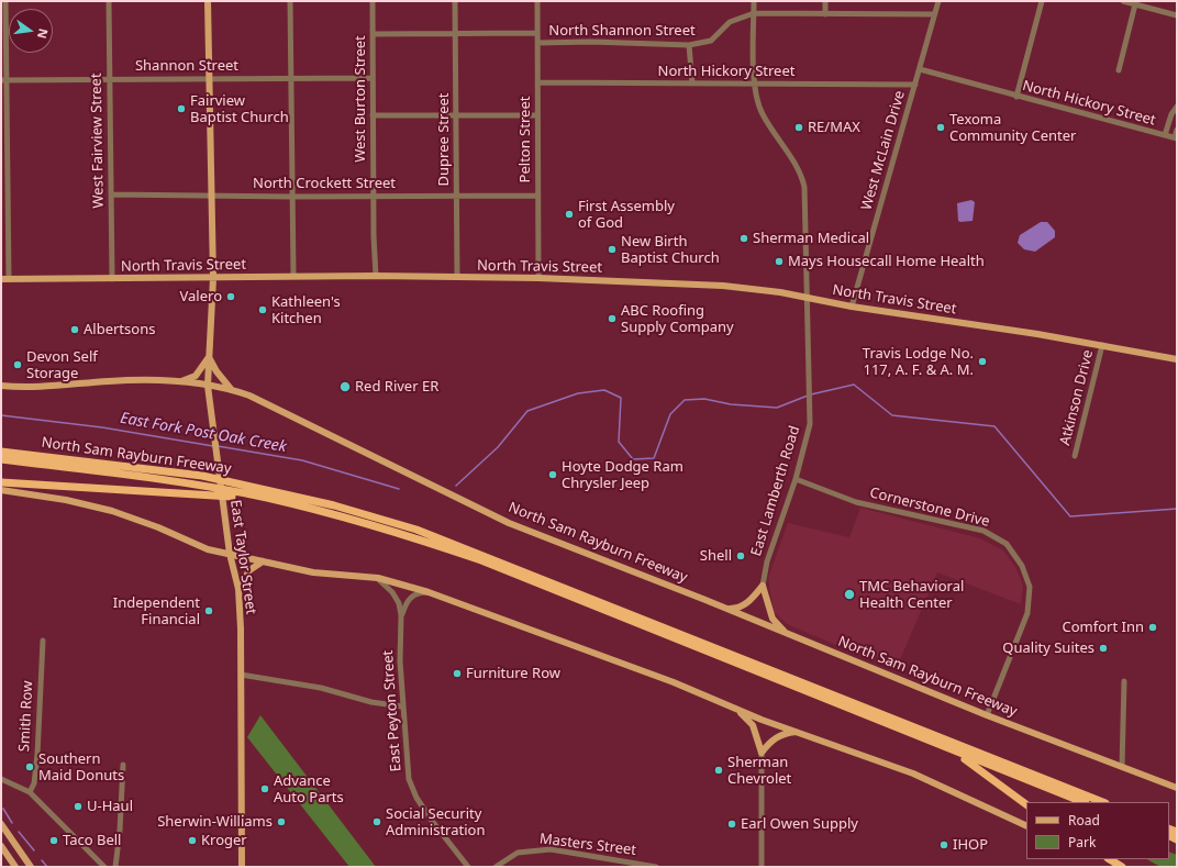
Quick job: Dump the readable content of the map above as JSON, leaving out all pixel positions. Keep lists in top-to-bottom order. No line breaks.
{"streets":{"highway":["North Sam Rayburn Freeway"],"main road":["North Travis Street","East Taylor Street"],"street":["North Shannon Street","Shannon Street","North Hickory Street","West Burton Street","Dupree Street","Pelton Street","West Fairview Street","West McLain Drive","North Crockett Street","Atkinson Drive","East Lamberth Road","Cornerstone Drive","East Peyton Street","Smith Row","Masters Street"]},"crossings":[["North Shannon Street","West Burton Street"],["North Shannon Street","Dupree Street"],["North Shannon Street","Pelton Street"],["North Shannon Street","West McLain Drive"],["North Shannon Street","East Lamberth Road"],["Shannon Street","West Burton Street"],["Shannon Street","West Fairview Street"],["Shannon Street","East Taylor Street"],["North Hickory Street","Pelton Street"],["North Hickory Street","West McLain Drive"],["North Hickory Street","East Lamberth Road"],["West Burton Street","North Crockett Street"],["West Burton Street","North Travis Street"],["Dupree Street","North Crockett Street"],["Dupree Street","North Travis Street"],["Pelton Street","North Crockett Street"],["Pelton Street","North Travis Street"],["West Fairview Street","North Crockett Street"],["West Fairview Street","North Travis Street"],["West McLain Drive","North Travis Street"],["North Crockett Street","East Taylor Street"],["North Travis Street","Atkinson Drive"],["North Travis Street","East Lamberth Road"],["North Travis Street","East Taylor Street"],["North Sam Rayburn Freeway","Cornerstone Drive"],["North Sam Rayburn Freeway","East Taylor Street"],["East Lamberth Road","Cornerstone Drive"]],"water":["East Fork Post Oak Creek"],"places":["Fairview Baptist Church","RE/MAX","Texoma Community Center","First Assembly of God","Sherman Medical","New Birth Baptist Church","Mays Housecall Home Health","Valero","Kathleen's Kitchen","ABC Roofing Supply Company","Albertsons","Travis Lodge No. 117, A. F. & A. M.","Devon Self Storage","Red River ER","Hoyte Dodge Ram Chrysler Jeep","Shell","TMC Behavioral Health Center","Independent Financial","Comfort Inn","Quality Suites","Furniture Row","Southern Maid Donuts","Sherman Chevrolet","Advance Auto Parts","U-Haul","Sherwin-Williams","Social Security Administration","Earl Owen Supply","Taco Bell","Kroger","IHOP"],"legend":["Road","Park"],"north":"right"}
